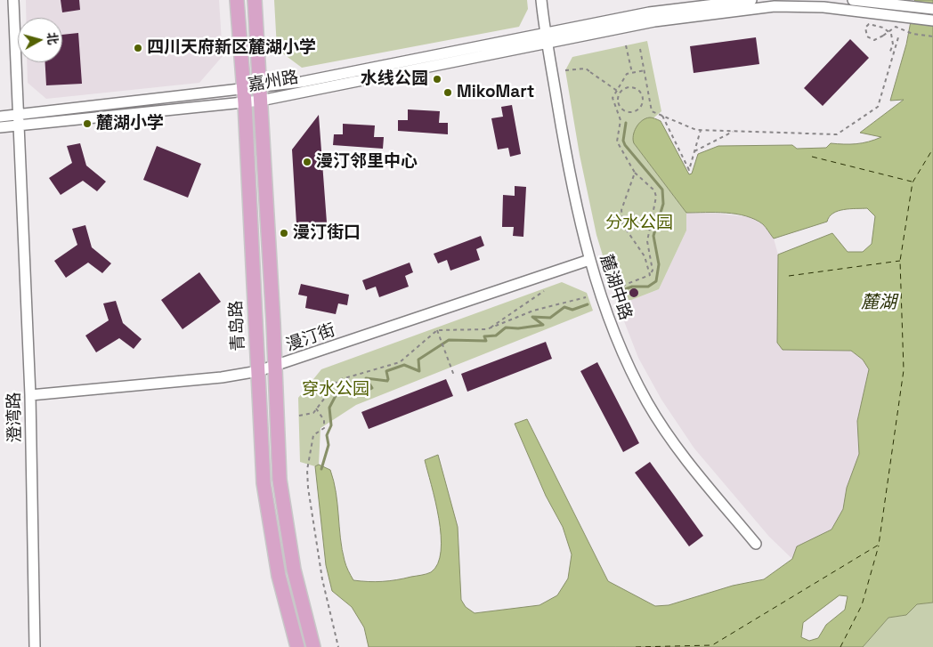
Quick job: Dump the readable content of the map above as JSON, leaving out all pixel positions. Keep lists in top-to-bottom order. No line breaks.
{"streets":{"main road":["青岛路"],"street":["嘉州路","麓湖中路","漫汀街","澄湾路"]},"crossings":[["嘉州路","麓湖中路"],["嘉州路","青岛路"],["嘉州路","澄湾路"],["麓湖中路","漫汀街"],["青岛路","漫汀街"],["漫汀街","澄湾路"]],"water":["麓湖"],"parks":["分水公园","穿水公园"],"places":["四川天府新区麓湖小学","水线公园","MikoMart","麓湖小学","漫汀邻里中心","漫汀街口"],"north":"right"}
